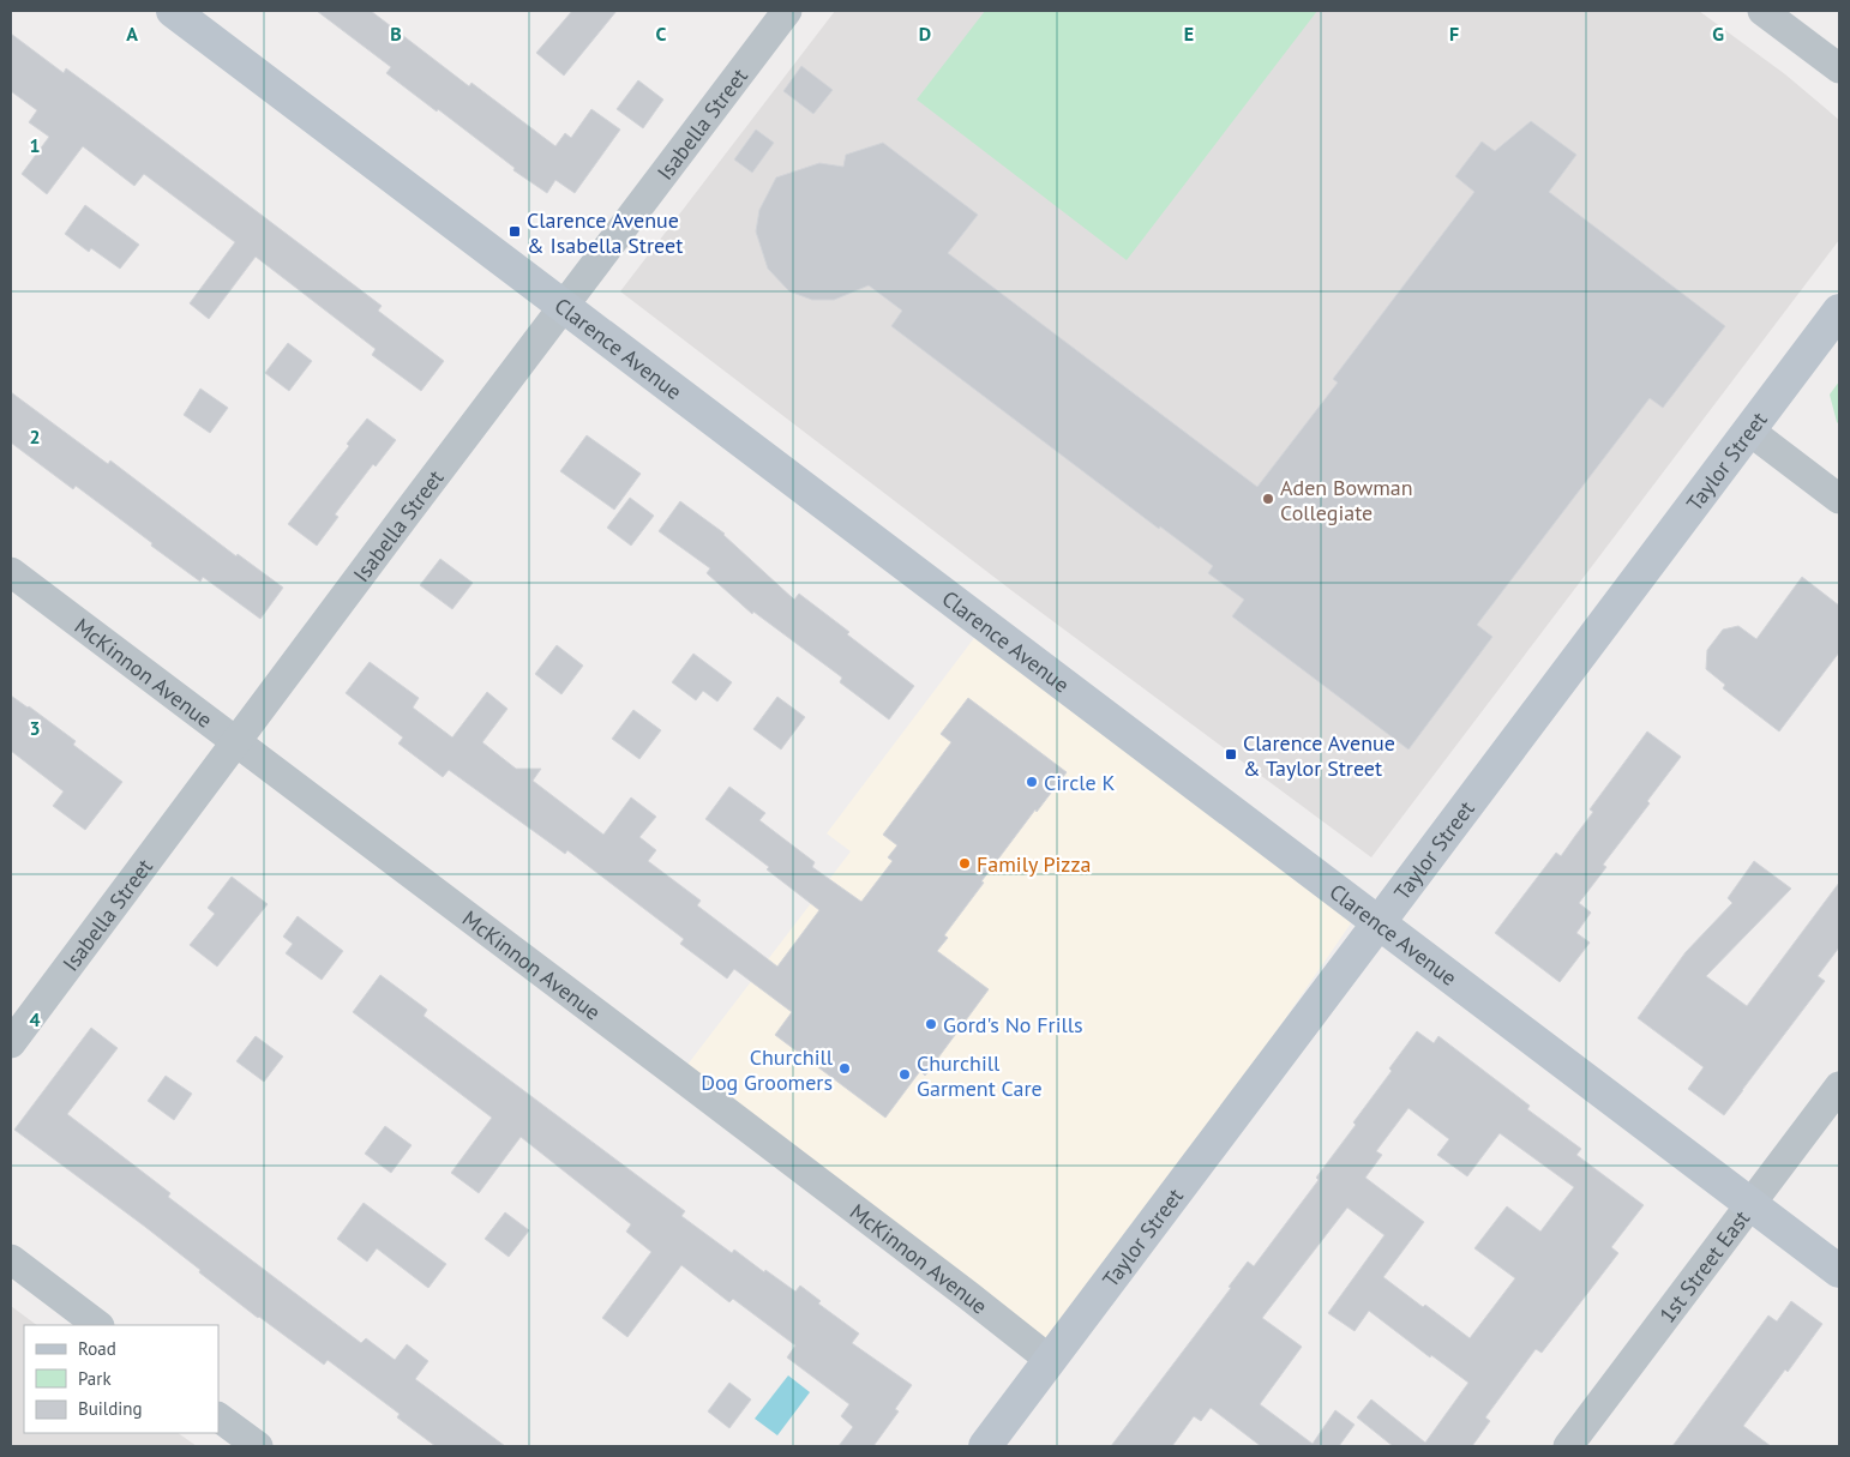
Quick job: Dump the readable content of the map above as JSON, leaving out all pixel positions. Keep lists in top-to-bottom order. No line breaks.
{"streets":{"main road":["Clarence Avenue","Taylor Street"],"street":["Isabella Street","McKinnon Avenue","1st Street East"]},"crossings":[["Isabella Street","Clarence Avenue"],["Isabella Street","McKinnon Avenue"],["Clarence Avenue","Taylor Street"],["Clarence Avenue","1st Street East"],["Taylor Street","McKinnon Avenue"]],"places":{"transit":["Clarence Avenue & Isabella Street","Clarence Avenue & Taylor Street"],"other":["Aden Bowman Collegiate","Circle K","Family Pizza","Gord's No Frills","Churchill Dog Groomers","Churchill Garment Care"]},"legend":["Road","Park","Building"],"grid":{"columns":["A","B","C","D","E","F","G"],"rows":["1","2","3","4"]}}
